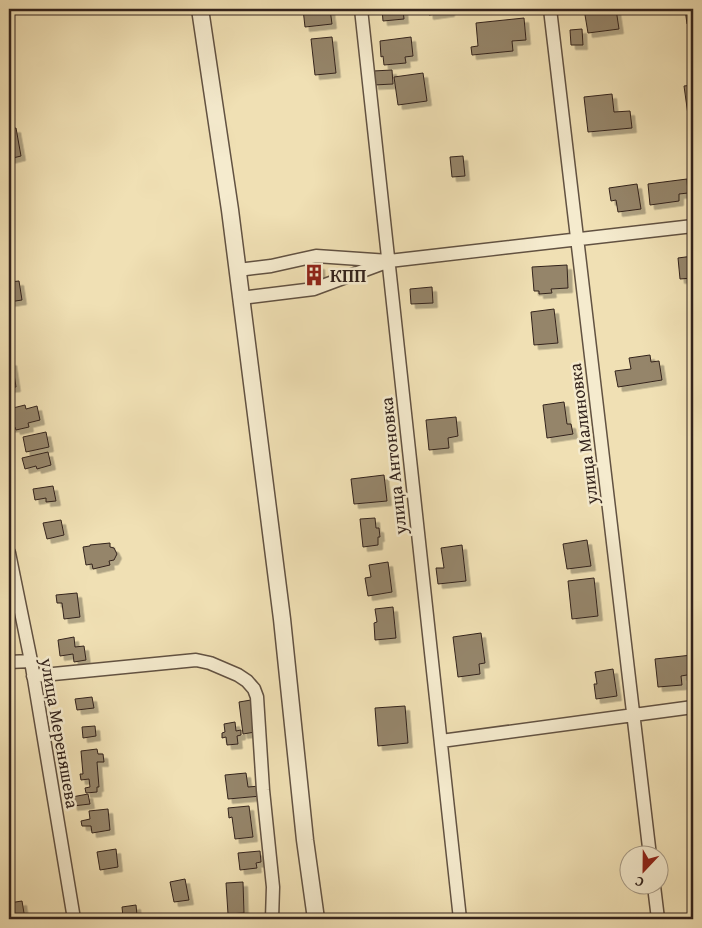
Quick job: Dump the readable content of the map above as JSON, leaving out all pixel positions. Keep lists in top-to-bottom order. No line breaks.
{"streets":{"street":["улица Малиновка","улица Антоновка","улица Мереняшева"]},"places":{"building":["КПП"]},"north":"bottom"}
